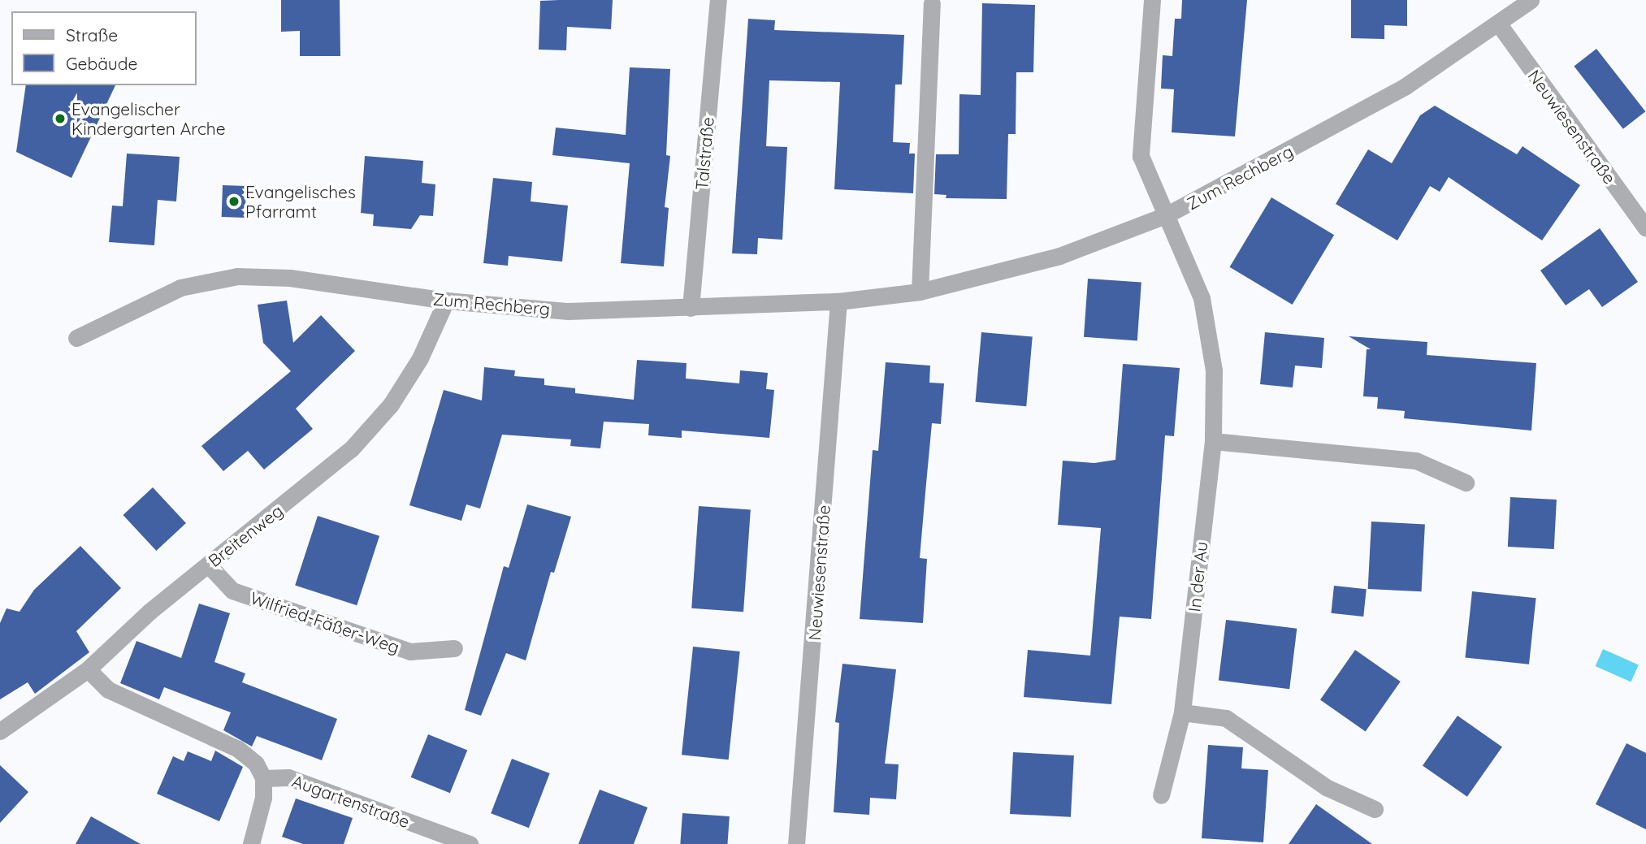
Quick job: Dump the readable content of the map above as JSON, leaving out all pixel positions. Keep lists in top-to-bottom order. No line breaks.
{"streets":{"street":["Neuwiesenstraße","Talstraße","Zum Rechberg","Breitenweg","In der Au","Wilfried-Fäßer-Weg","Augartenstraße"]},"crossings":[["Neuwiesenstraße","Zum Rechberg"],["Talstraße","Zum Rechberg"],["Zum Rechberg","Breitenweg"],["Zum Rechberg","In der Au"],["Breitenweg","Wilfried-Fäßer-Weg"]],"places":["Evangelischer Kindergarten Arche","Evangelisches Pfarramt"],"legend":["Straße","Gebäude"]}
